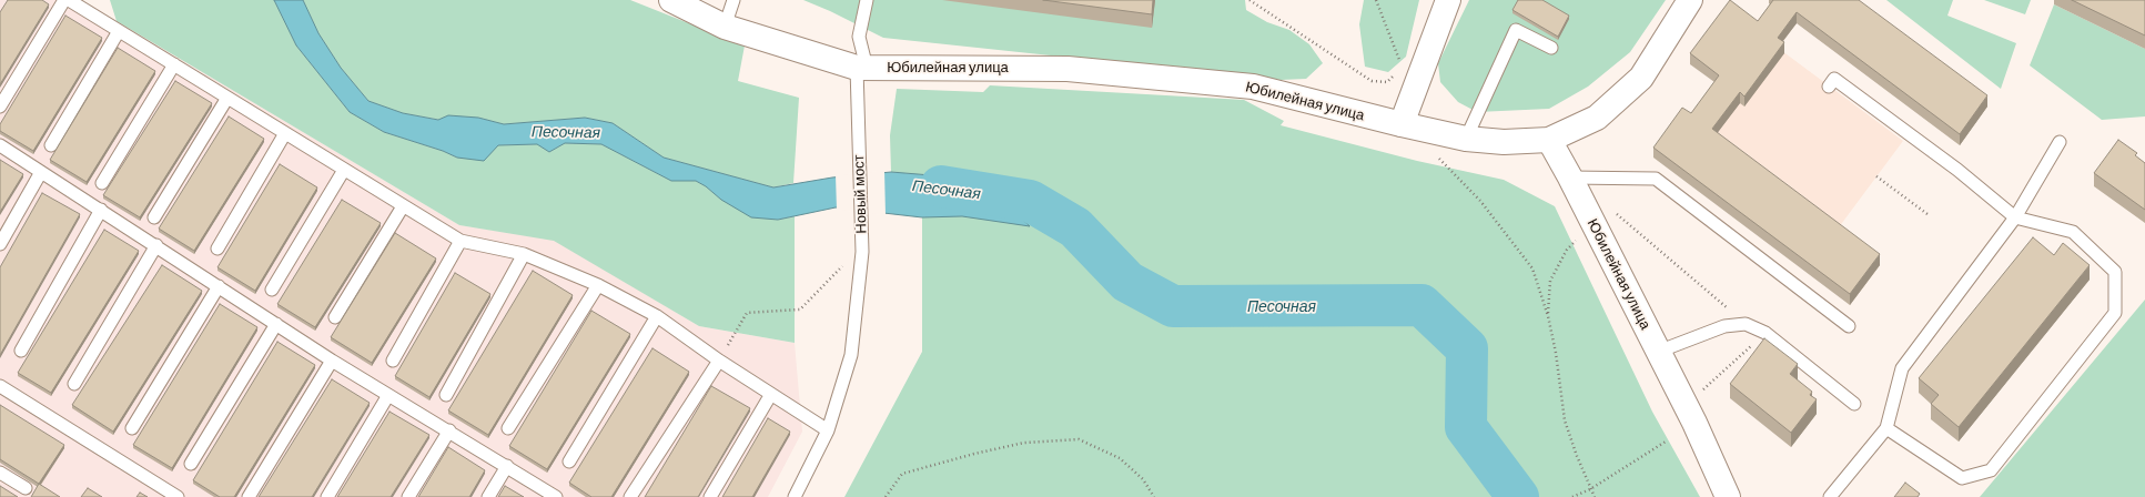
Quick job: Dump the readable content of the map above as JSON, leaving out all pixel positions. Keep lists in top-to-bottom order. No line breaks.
{"streets":{"street":["Юбилейная улица"],"lane":["Новый мост"]},"crossings":[["Юбилейная улица","Новый мост"]],"water":["Песочная"]}
